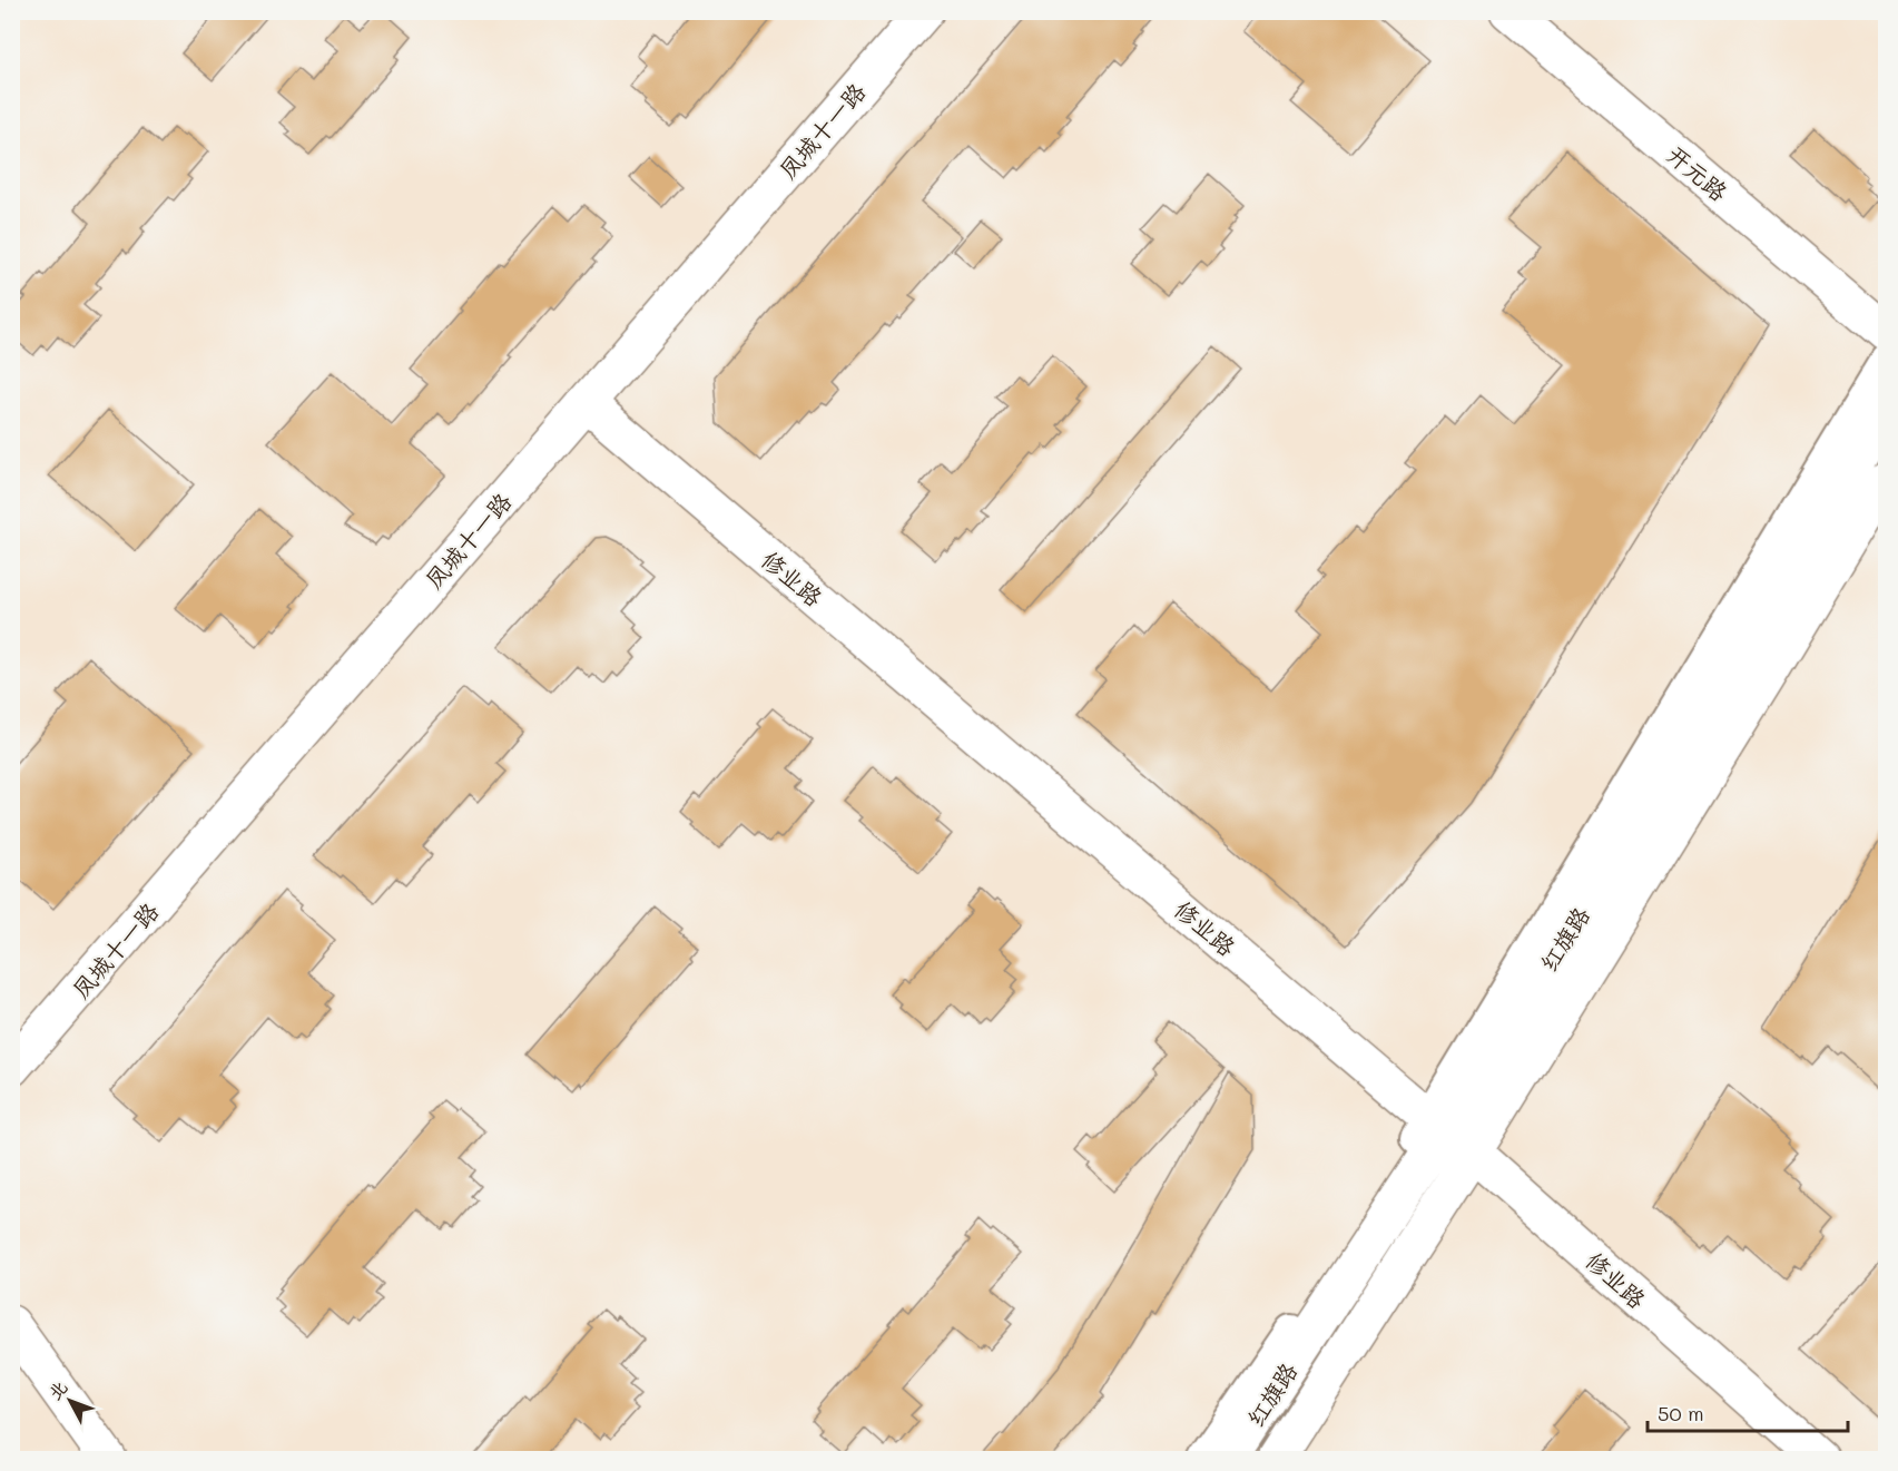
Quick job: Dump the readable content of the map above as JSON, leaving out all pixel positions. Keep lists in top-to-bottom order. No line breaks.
{"streets":{"street":["凤城十一路","开元路","修业路","红旗路"]},"crossings":[["凤城十一路","修业路"],["修业路","红旗路"]],"scale_bar":"50 m","north":"top left"}
